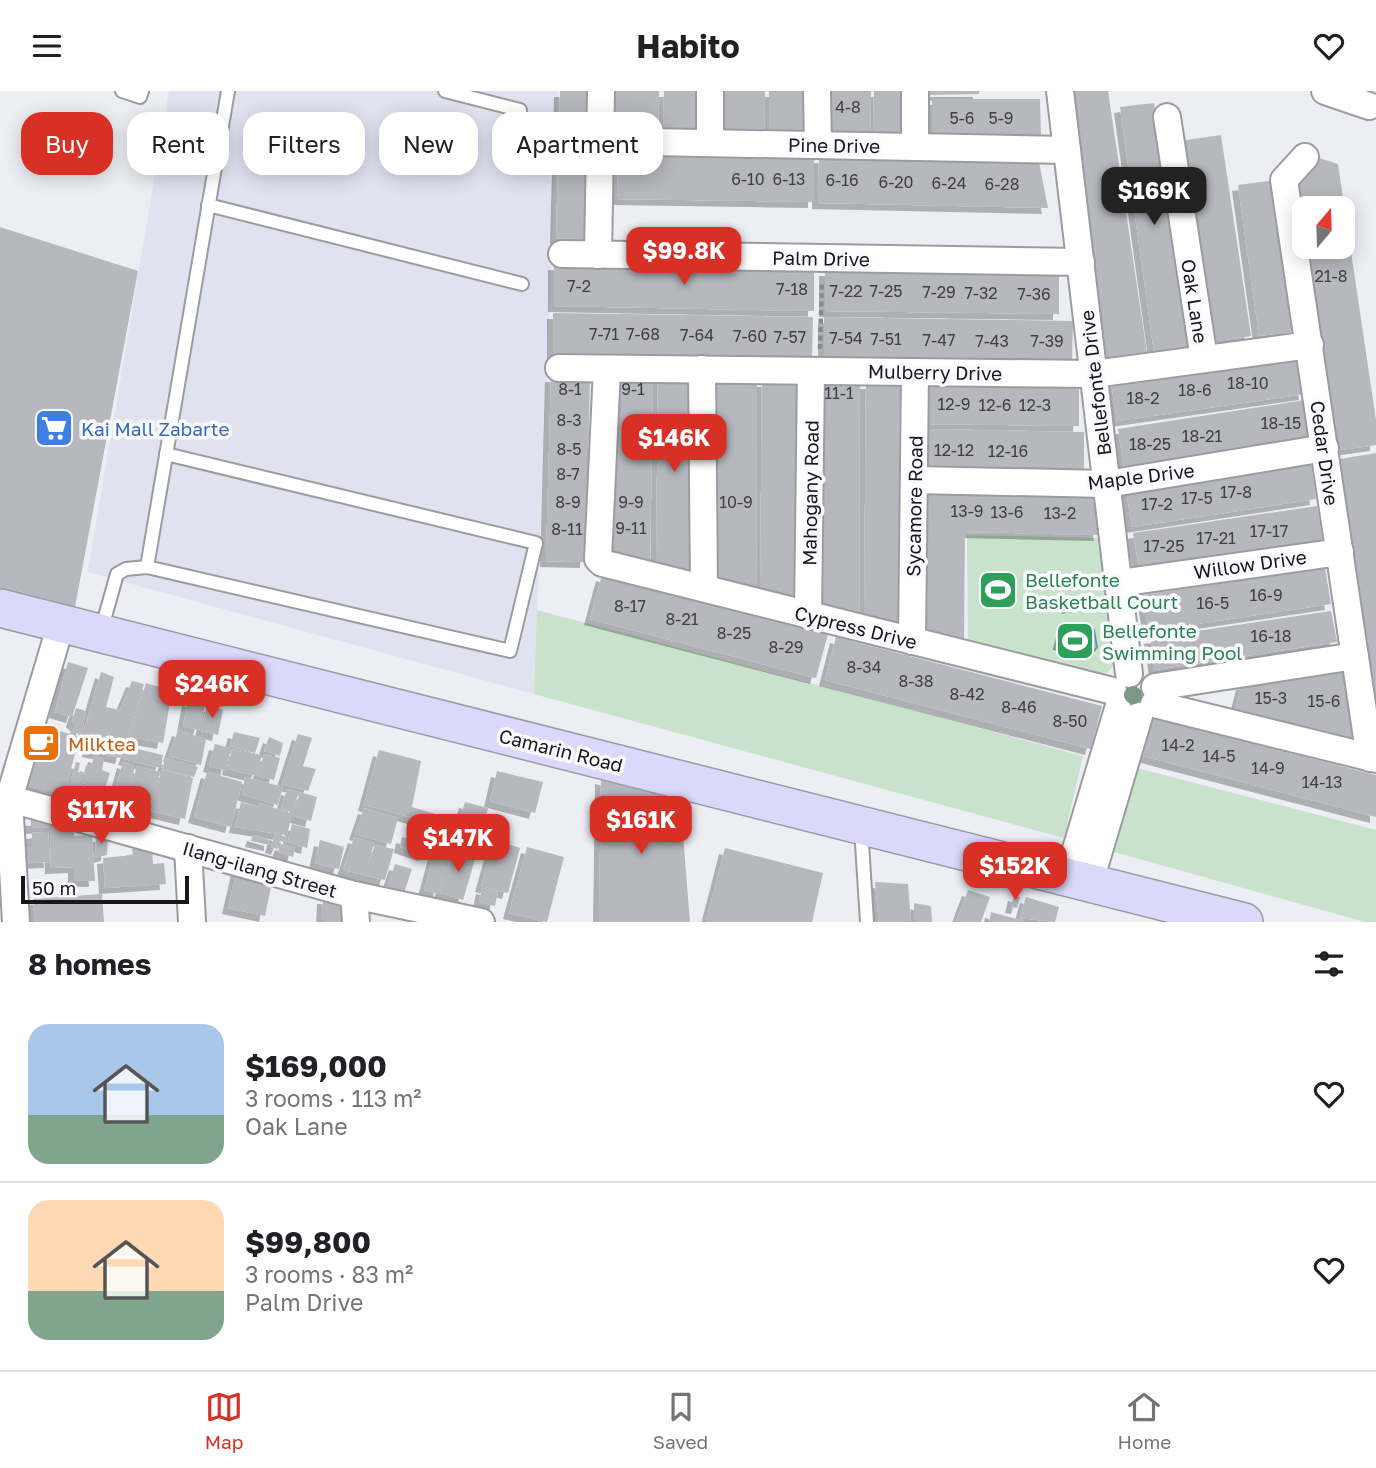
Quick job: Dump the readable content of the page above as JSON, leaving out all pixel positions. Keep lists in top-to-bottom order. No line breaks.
{"streets":{"main road":["Camarin Road"],"street":["Pine Drive","Palm Drive","Oak Lane","Mulberry Drive","Bellefonte Drive","Cedar Drive","Maple Drive","Mahogany Road","Sycamore Road","Willow Drive","Cypress Drive","Ilang-ilang Street"]},"crossings":[["Pine Drive","Bellefonte Drive"],["Palm Drive","Bellefonte Drive"],["Oak Lane","Mulberry Drive"],["Mulberry Drive","Bellefonte Drive"],["Mulberry Drive","Cedar Drive"],["Mulberry Drive","Mahogany Road"],["Mulberry Drive","Sycamore Road"],["Mulberry Drive","Cypress Drive"],["Bellefonte Drive","Maple Drive"],["Bellefonte Drive","Willow Drive"],["Bellefonte Drive","Cypress Drive"],["Bellefonte Drive","Camarin Road"],["Cedar Drive","Maple Drive"],["Cedar Drive","Willow Drive"],["Cedar Drive","Cypress Drive"],["Maple Drive","Sycamore Road"],["Mahogany Road","Cypress Drive"],["Sycamore Road","Cypress Drive"]],"places":{"supermarket":["Kai Mall Zabarte"],"sports":["Bellefonte Basketball Court","Bellefonte Swimming Pool"],"cafe":["Milktea"]},"house_numbers":["4-8","5-6","5-9","6-10","6-13","6-16","6-20","6-24","6-28","21-8","7-2","7-18","7-22","7-25","7-29","7-32","7-36","7-71","7-68","7-64","7-60","7-57","7-54","7-51","7-47","7-43","7-39","18-10","8-1","9-1","18-6","11-1","18-2","12-9","12-6","12-3","8-3","18-15","18-21","18-25","8-5","12-12","12-16","8-7","17-8","17-5","8-9","9-9","10-9","17-2","13-9","13-6","13-2","9-11","8-11","17-17","17-21","17-25","16-9","16-5","8-17","8-21","8-25","16-18","8-29","8-34","8-38","8-42","15-3","15-6","8-46","8-50","14-2","14-5","14-9","14-13"],"scale_bar":"50 m","north":"top","page":{"header":"Habito","chip":["Buy","Rent","Filters","New","Apartment"],"price":["$169K","$99.8K","$146K","$246K","$117K","$161K","$147K","$152K"],"scale":"50 m","heading":"8 homes","list":[{"name":"$169,000","note":"3 rooms · 113 m² · Oak Lane"},{"name":"$99,800","note":"3 rooms · 83 m² · Palm Drive"}],"tabs":["Map","Saved","Home"]}}
